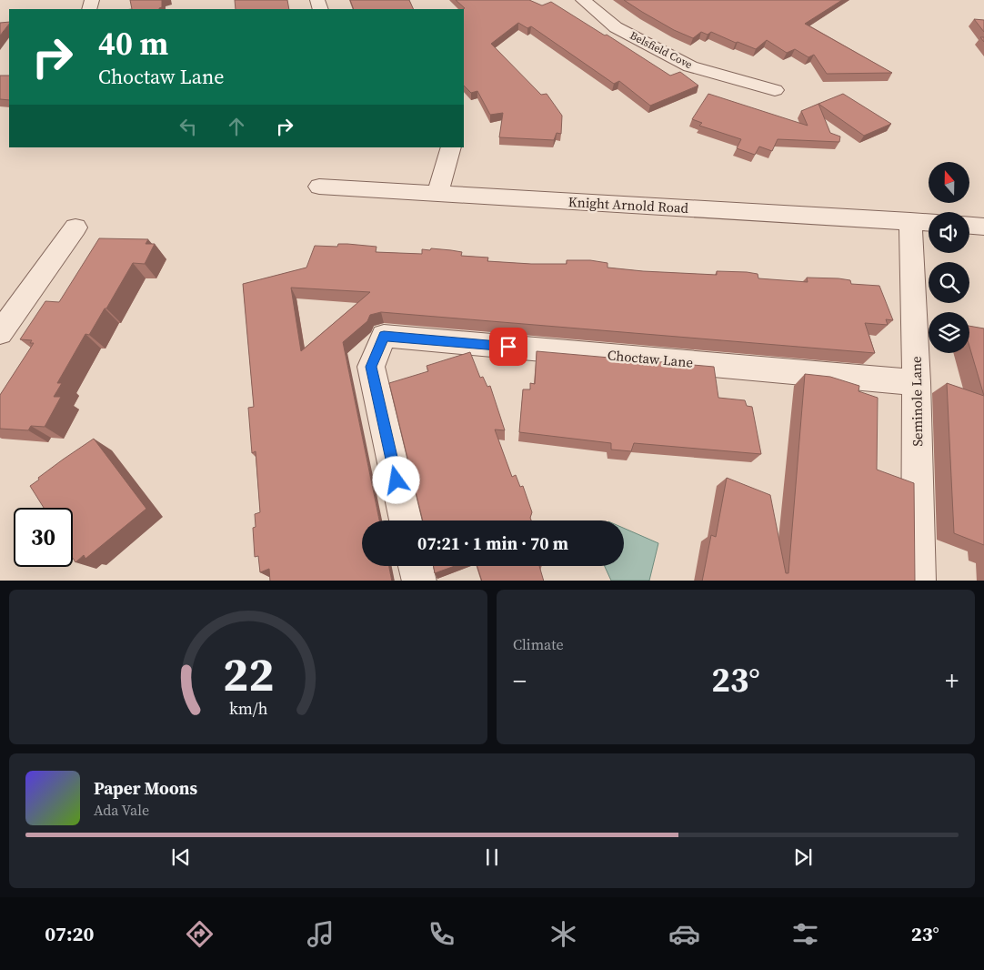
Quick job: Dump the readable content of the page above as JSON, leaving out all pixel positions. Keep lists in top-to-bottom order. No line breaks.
{"streets":{"street":["Belsfield Cove","Knight Arnold Road","Choctaw Lane","Seminole Lane"]},"crossings":[["Knight Arnold Road","Seminole Lane"],["Choctaw Lane","Seminole Lane"]],"north":"top","page":{"turn":["40 m","Choctaw Lane"],"limit":"30","trip":"07:21 · 1 min · 70 m","tile":"Climate","heat":["−","23°","+"],"song":["Paper Moons","Ada Vale"],"tabs":["07:20","23°"],"gauge":["22","km/h"]}}
